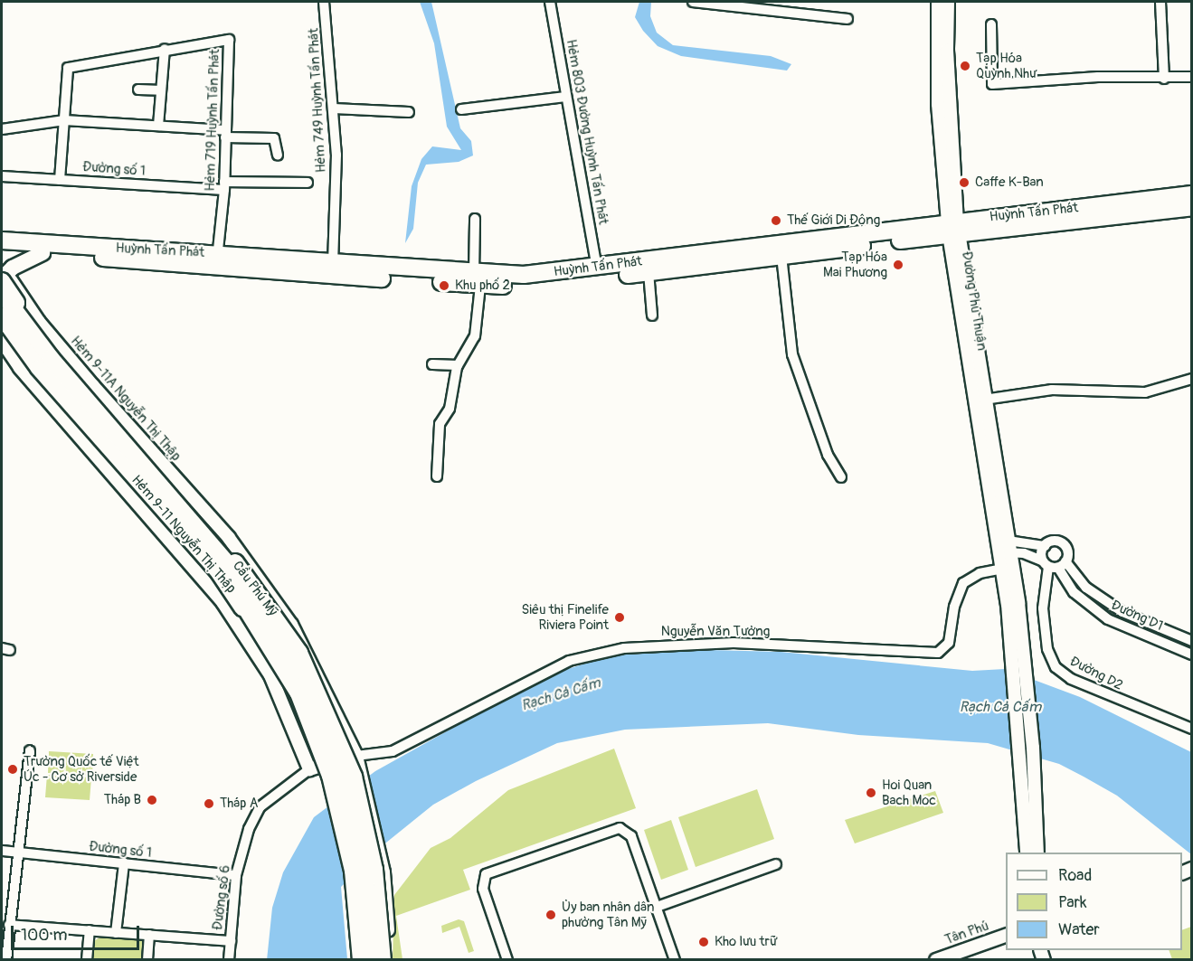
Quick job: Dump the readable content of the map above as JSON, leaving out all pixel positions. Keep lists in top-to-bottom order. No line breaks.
{"streets":{"main road":["Huỳnh Tấn Phát","Cầu Phú Mỹ"],"street":["Hẻm 749 Huỳnh Tấn Phát","Hẻm 719 Huỳnh Tấn Phát","Hẻm 803 Đường Huỳnh Tấn Phát","Đường số 1","Đường Phú Thuận","Hẻm 9-11A Nguyễn Thị Thập","Hẻm 9-11 Nguyễn Thị Thập","Đường D1","Nguyễn Văn Tưởng","Đường D2","Đường số 6","Tân Phú"]},"crossings":[["Hẻm 749 Huỳnh Tấn Phát","Huỳnh Tấn Phát"],["Hẻm 719 Huỳnh Tấn Phát","Đường số 1"],["Hẻm 719 Huỳnh Tấn Phát","Huỳnh Tấn Phát"],["Hẻm 803 Đường Huỳnh Tấn Phát","Huỳnh Tấn Phát"],["Đường số 1","Đường số 6"],["Huỳnh Tấn Phát","Đường Phú Thuận"],["Đường Phú Thuận","Nguyễn Văn Tưởng"],["Hẻm 9-11A Nguyễn Thị Thập","Cầu Phú Mỹ"],["Hẻm 9-11A Nguyễn Thị Thập","Nguyễn Văn Tưởng"],["Hẻm 9-11 Nguyễn Thị Thập","Đường số 6"],["Đường D1","Đường D2"]],"water":["Rạch Cả Cấm"],"places":["Tạp Hóa Quỳnh Như","Caffe K-Ban","Thế Giới Di Động","Tạp Hóa Mai Phương","Khu phố 2","Siêu thị Finelife Riviera Point","Trường Quốc tế Việt Úc - Cơ sở Riverside","Hoi Quan Bach Moc","Tháp B","Tháp A","Ủy ban nhân dân phường Tân Mỹ","Kho lưu trữ"],"legend":["Road","Park","Water"],"scale_bar":"100 m"}
